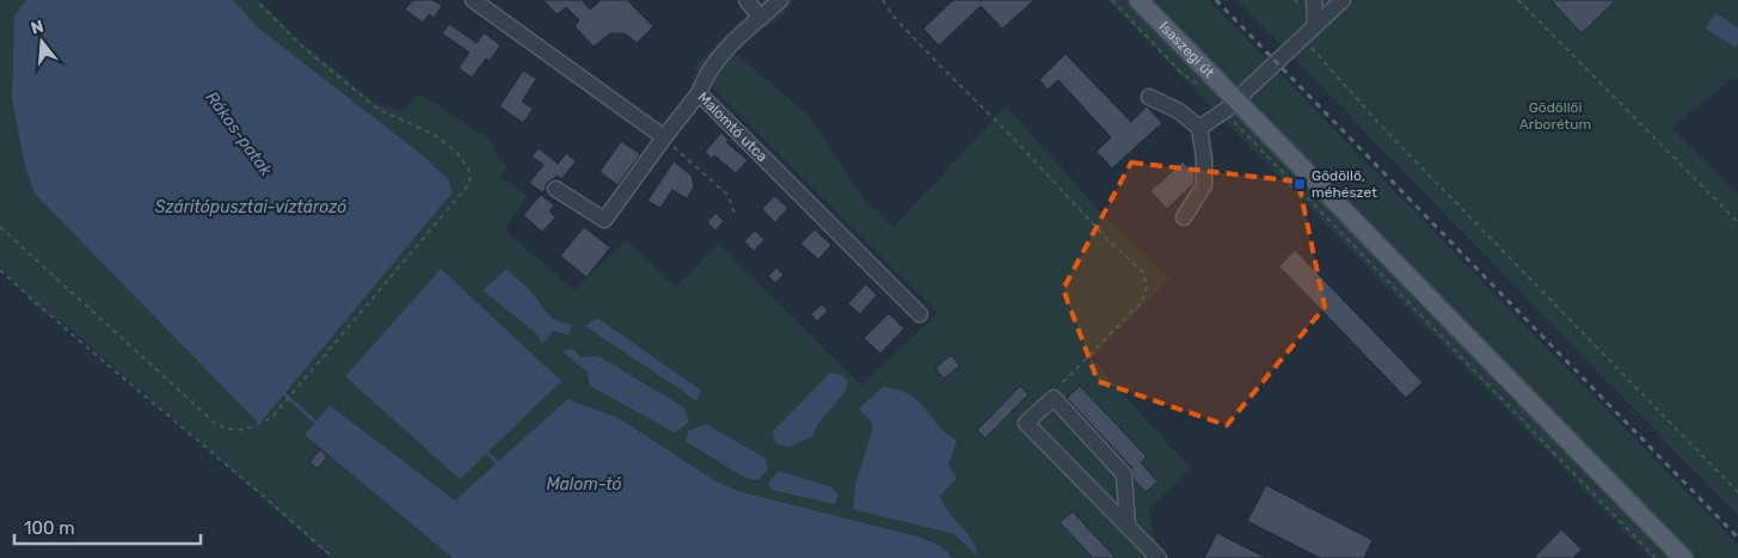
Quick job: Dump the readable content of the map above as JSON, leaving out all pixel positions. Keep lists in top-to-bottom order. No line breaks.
{"streets":{"main road":["Isaszegi út"],"street":["Malomtó utca"]},"water":["Rákos-patak","Száritópusztai-víztározó","Malom-tó"],"parks":["Gödöllői Arborétum"],"places":{"transit":["Gödöllő, méhészet"]},"scale_bar":"100 m","north":"top"}
